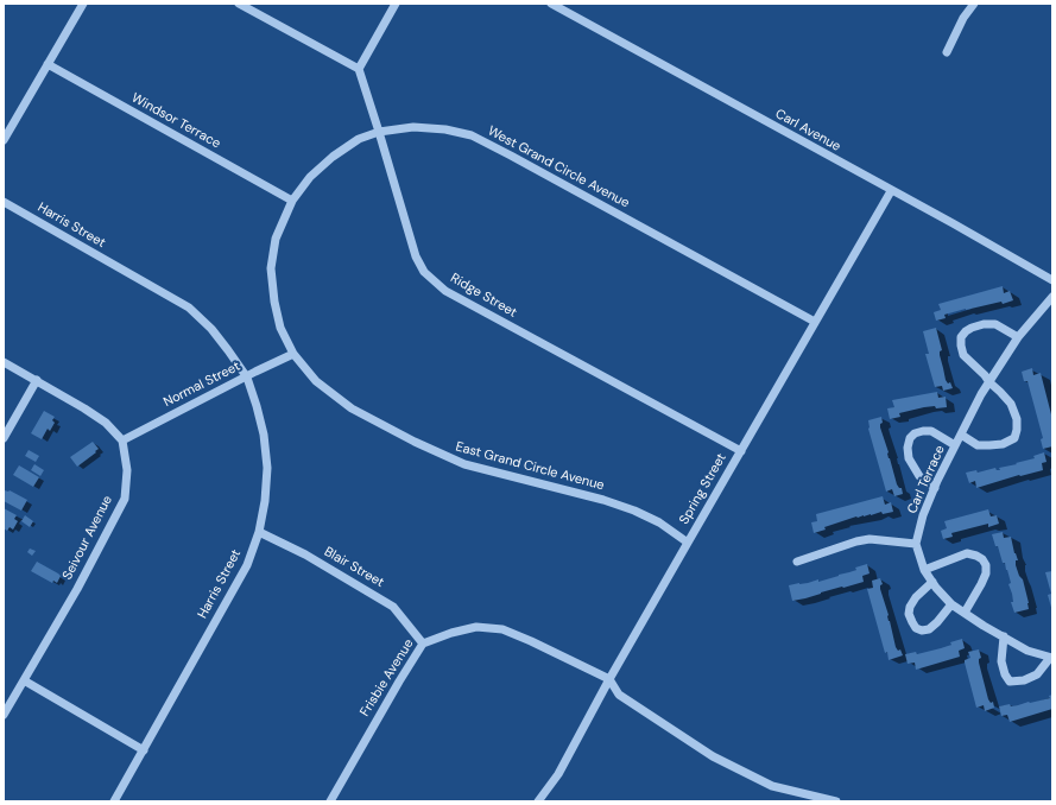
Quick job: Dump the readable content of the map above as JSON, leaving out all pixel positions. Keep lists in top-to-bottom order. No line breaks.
{"streets":{"street":["Windsor Terrace","Carl Avenue","West Grand Circle Avenue","Harris Street","Ridge Street","Normal Street","East Grand Circle Avenue","Carl Terrace","Spring Street","Seivour Avenue","Blair Street","Frisbie Avenue"]},"crossings":[["Windsor Terrace","West Grand Circle Avenue"],["Windsor Terrace","East Grand Circle Avenue"],["Carl Avenue","Spring Street"],["West Grand Circle Avenue","Ridge Street"],["West Grand Circle Avenue","East Grand Circle Avenue"],["West Grand Circle Avenue","Spring Street"],["Harris Street","Normal Street"],["Harris Street","Blair Street"],["Ridge Street","Spring Street"],["Normal Street","East Grand Circle Avenue"],["Normal Street","Seivour Avenue"],["East Grand Circle Avenue","Spring Street"],["Spring Street","Frisbie Avenue"],["Blair Street","Frisbie Avenue"]]}
